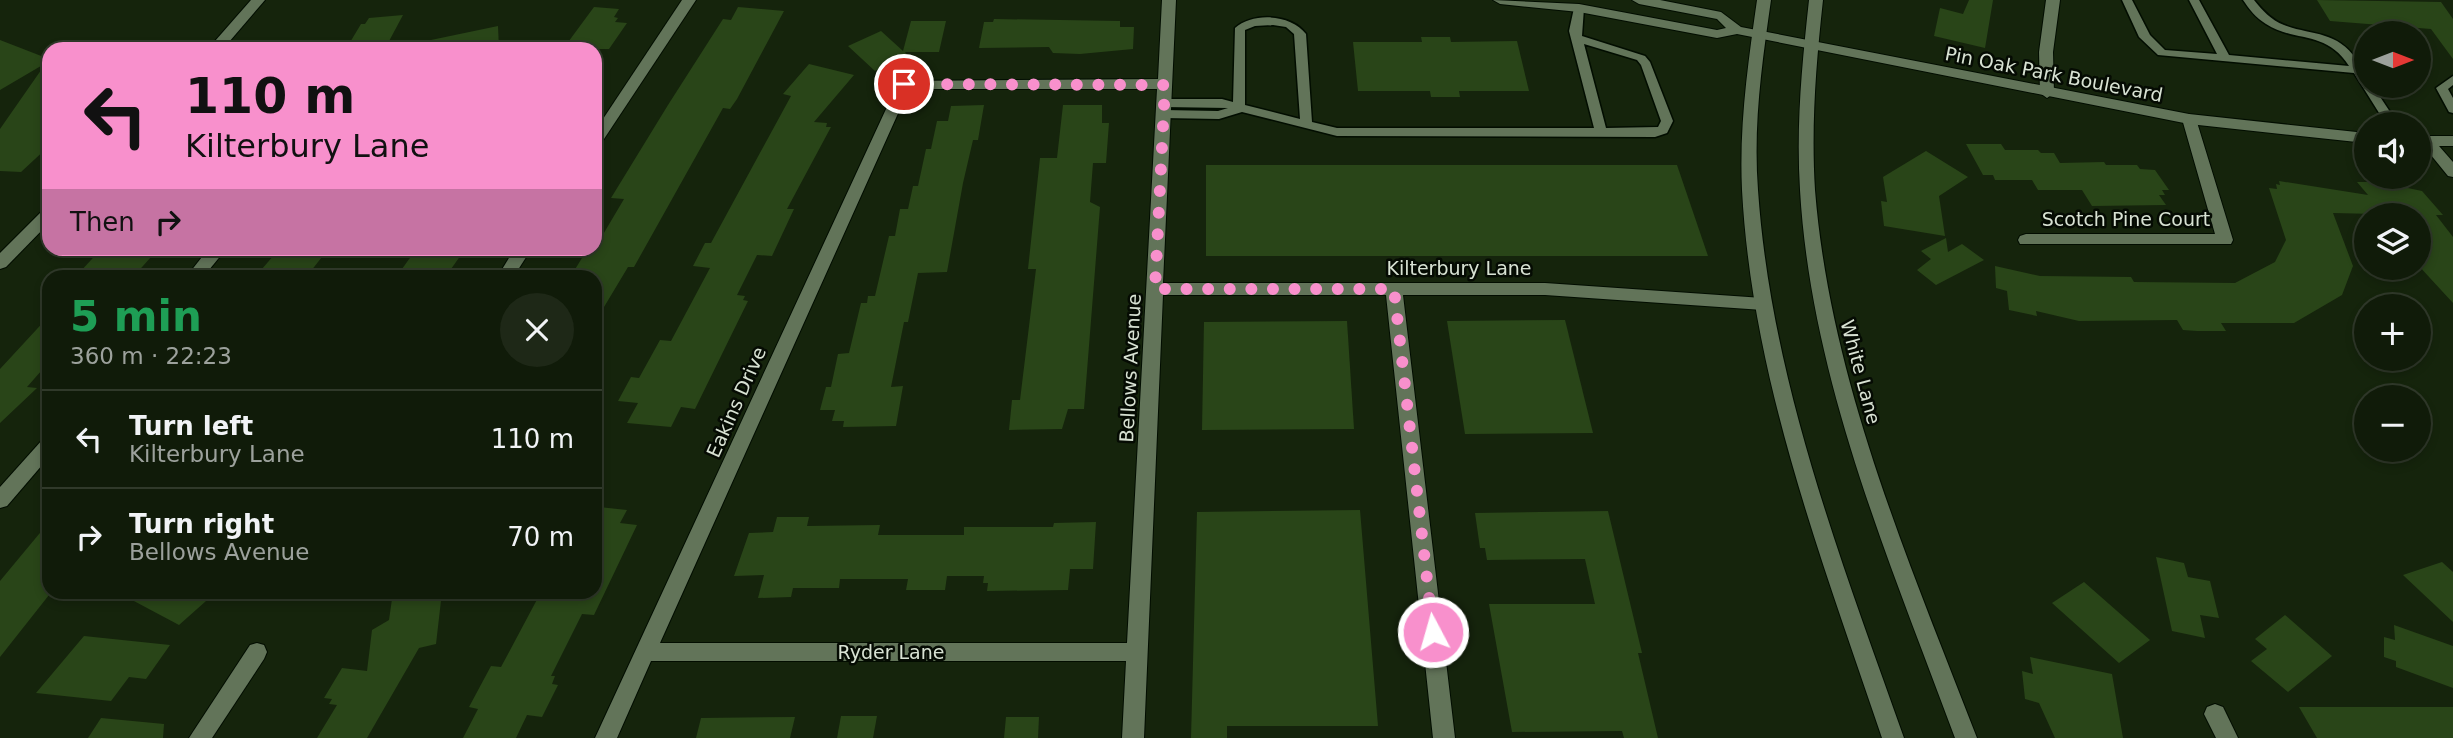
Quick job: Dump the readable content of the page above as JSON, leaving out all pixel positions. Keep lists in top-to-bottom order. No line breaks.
{"streets":{"street":["Pin Oak Park Boulevard","Scotch Pine Court","Kilterbury Lane","Bellows Avenue","White Lane","Eakins Drive","Ryder Lane"]},"crossings":[["Pin Oak Park Boulevard","Scotch Pine Court"],["Pin Oak Park Boulevard","White Lane"],["Kilterbury Lane","Bellows Avenue"],["Bellows Avenue","Eakins Drive"],["Bellows Avenue","Ryder Lane"],["Eakins Drive","Ryder Lane"]],"north":"right","page":{"map_buttons":["+","−"],"turn":["110 m","Kilterbury Lane"],"then":"Then","heading":["5 min","360 m · 22:23"],"list":[{"name":"Turn left","note":"Kilterbury Lane","value":"110 m"},{"name":"Turn right","note":"Bellows Avenue","value":"70 m"}]}}
